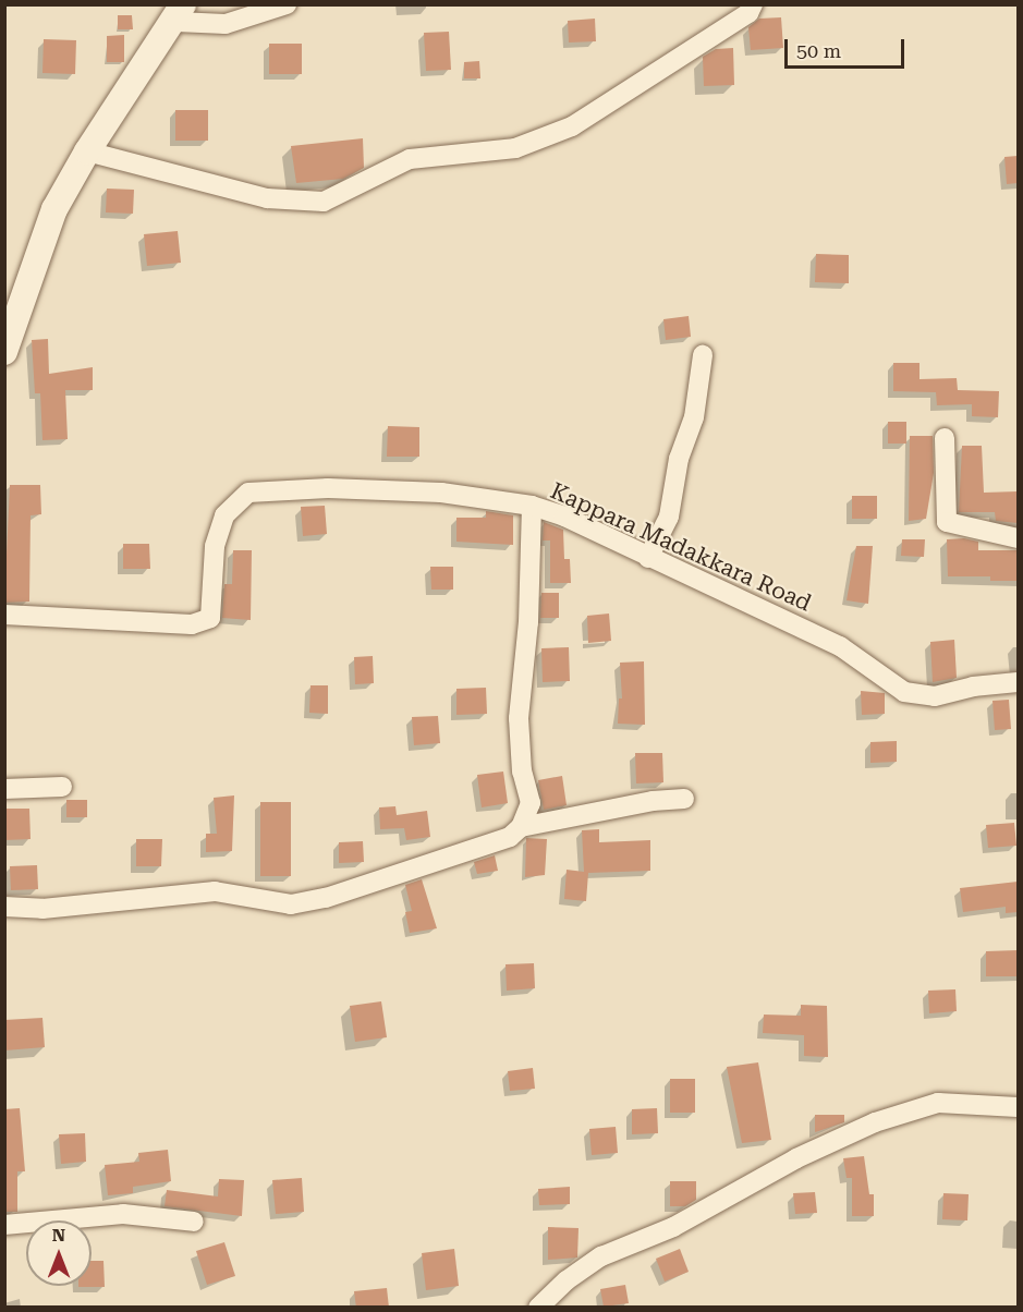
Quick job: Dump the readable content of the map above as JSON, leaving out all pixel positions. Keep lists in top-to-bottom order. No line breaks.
{"streets":{"street":["Kappara Madakkara Road"]},"scale_bar":"50 m","north":"top"}
